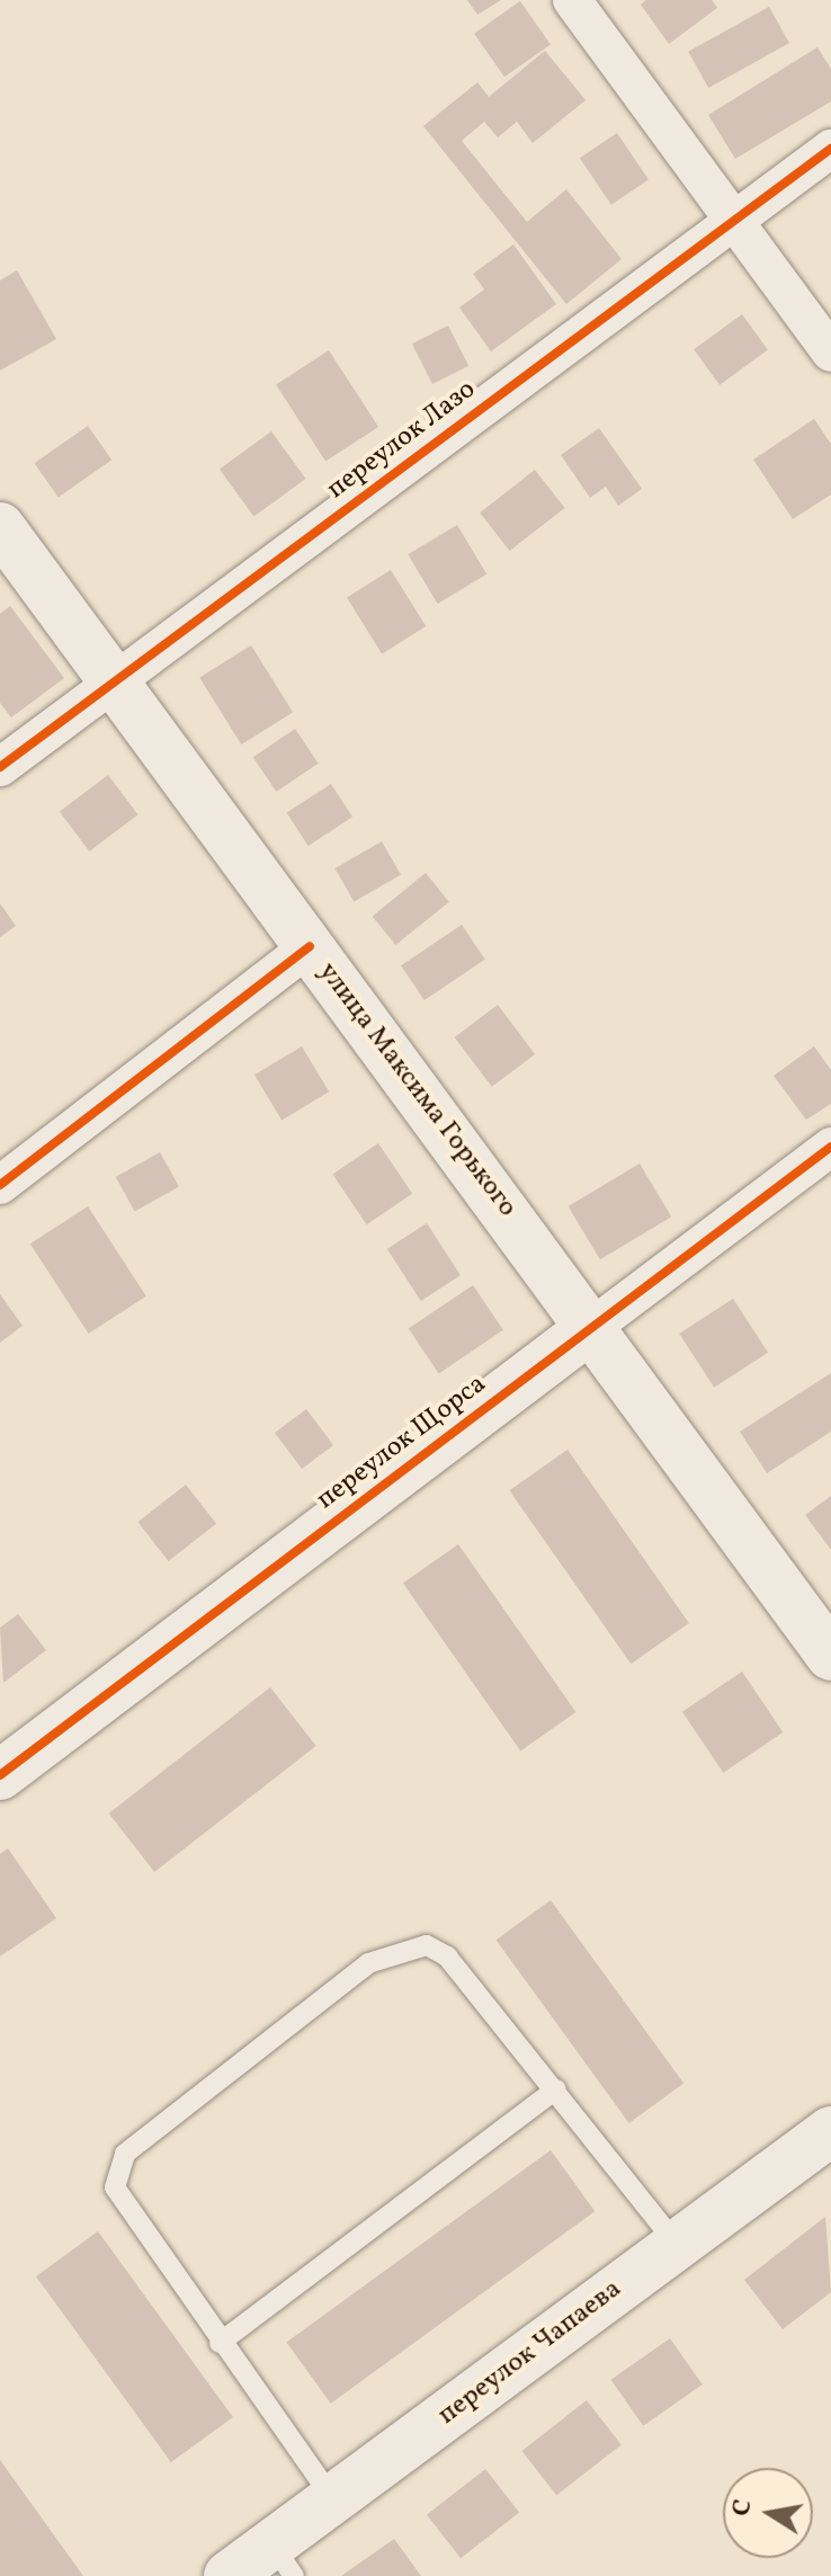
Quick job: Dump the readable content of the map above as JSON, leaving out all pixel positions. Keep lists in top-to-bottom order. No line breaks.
{"streets":{"main road":["улица Максима Горького","переулок Щорса","переулок Чапаева"],"street":["переулок Лазо"]},"crossings":[["переулок Лазо","улица Максима Горького"],["улица Максима Горького","переулок Щорса"]],"north":"left"}
